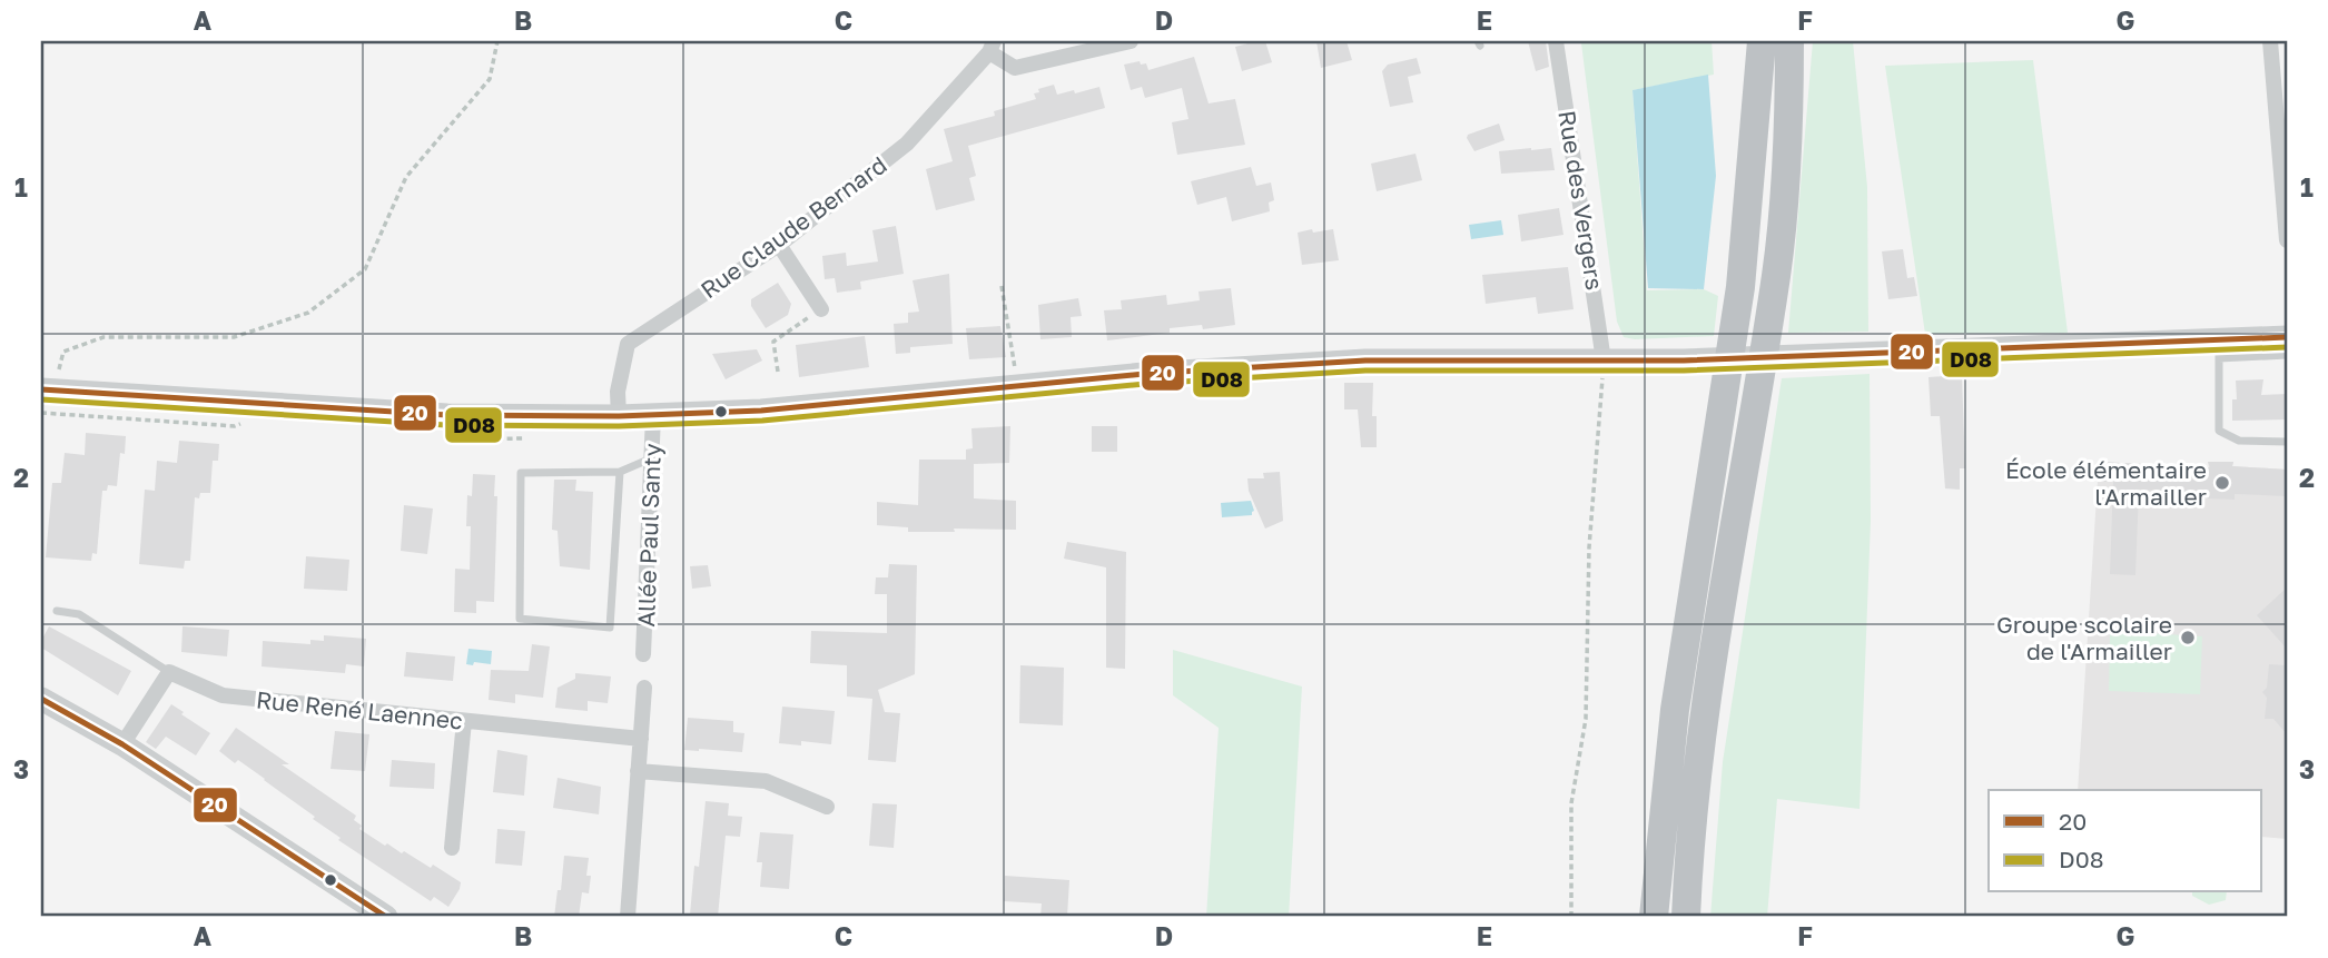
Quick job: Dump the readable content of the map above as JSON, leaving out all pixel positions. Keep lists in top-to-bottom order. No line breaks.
{"streets":{"street":["Rue des Vergers","Rue Claude Bernard","Allée Paul Santy","Rue René Laennec"]},"places":["École élémentaire l'Armailler","Groupe scolaire de l'Armailler"],"lines":["transit line 20","transit line D08"],"legend":["20","D08"],"grid":{"columns":["A","B","C","D","E","F","G"],"rows":["1","2","3"]}}
